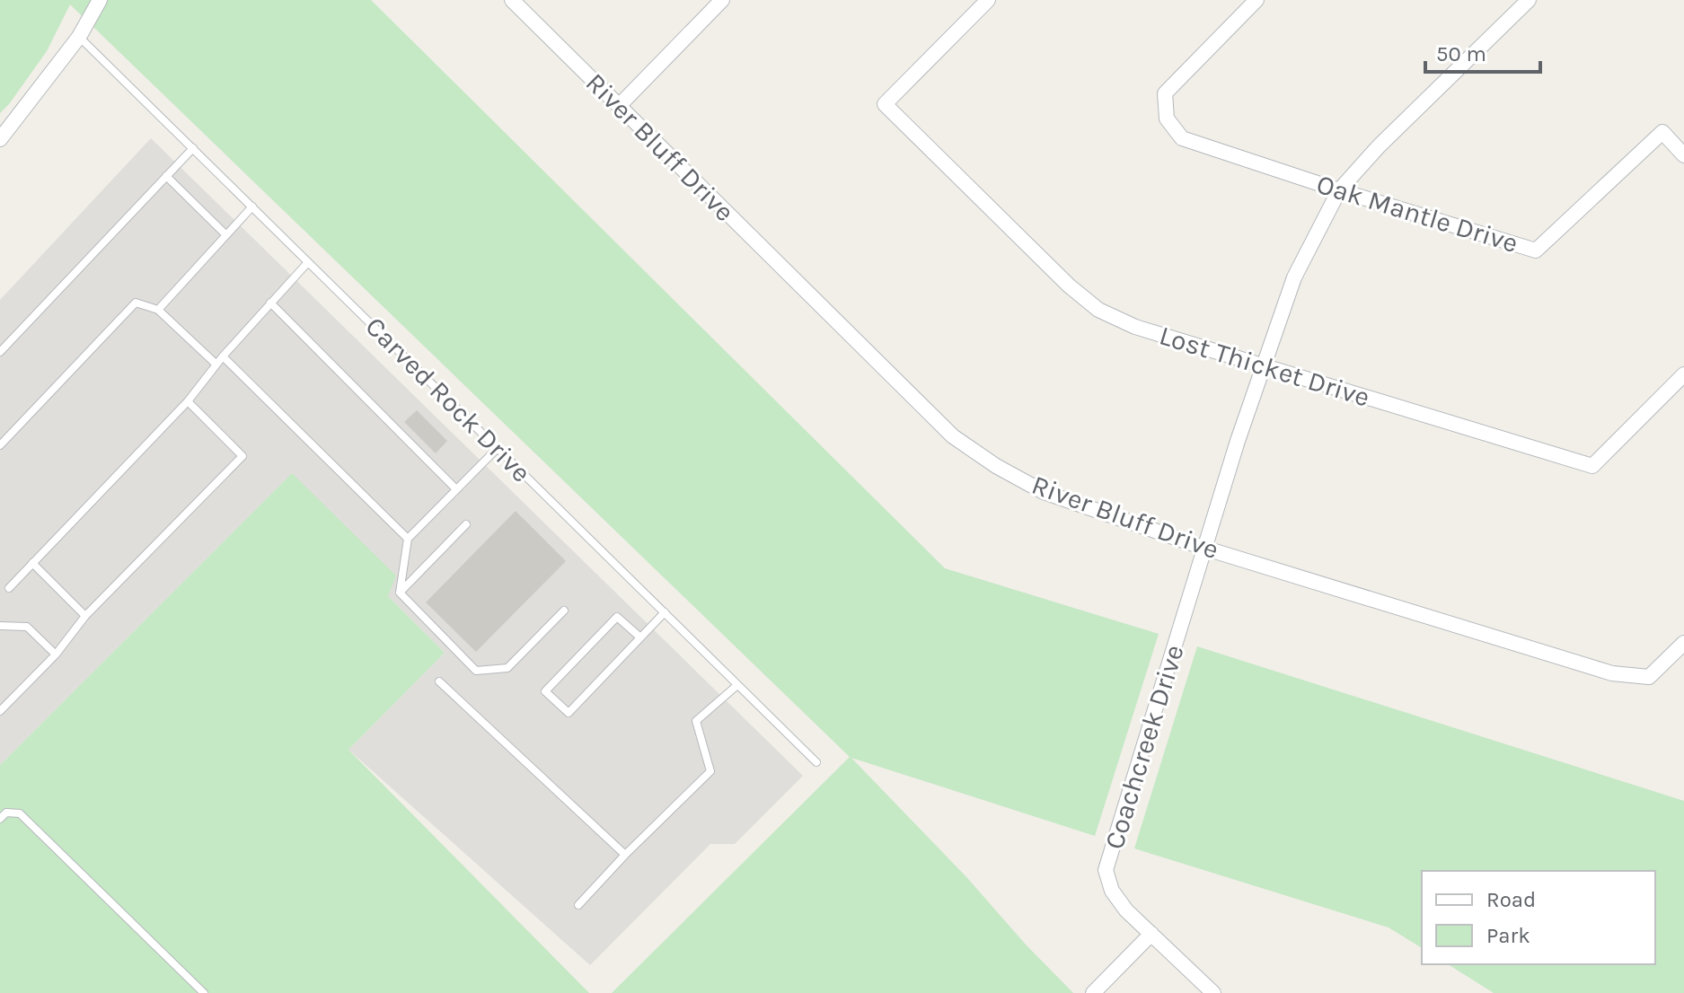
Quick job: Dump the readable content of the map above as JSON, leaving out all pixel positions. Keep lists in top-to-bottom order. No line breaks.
{"streets":{"street":["River Bluff Drive","Oak Mantle Drive","Lost Thicket Drive","Coachcreek Drive"],"lane":["Carved Rock Drive"]},"crossings":[["River Bluff Drive","Coachcreek Drive"],["Oak Mantle Drive","Coachcreek Drive"],["Lost Thicket Drive","Coachcreek Drive"]],"legend":["Road","Park"],"scale_bar":"50 m"}
